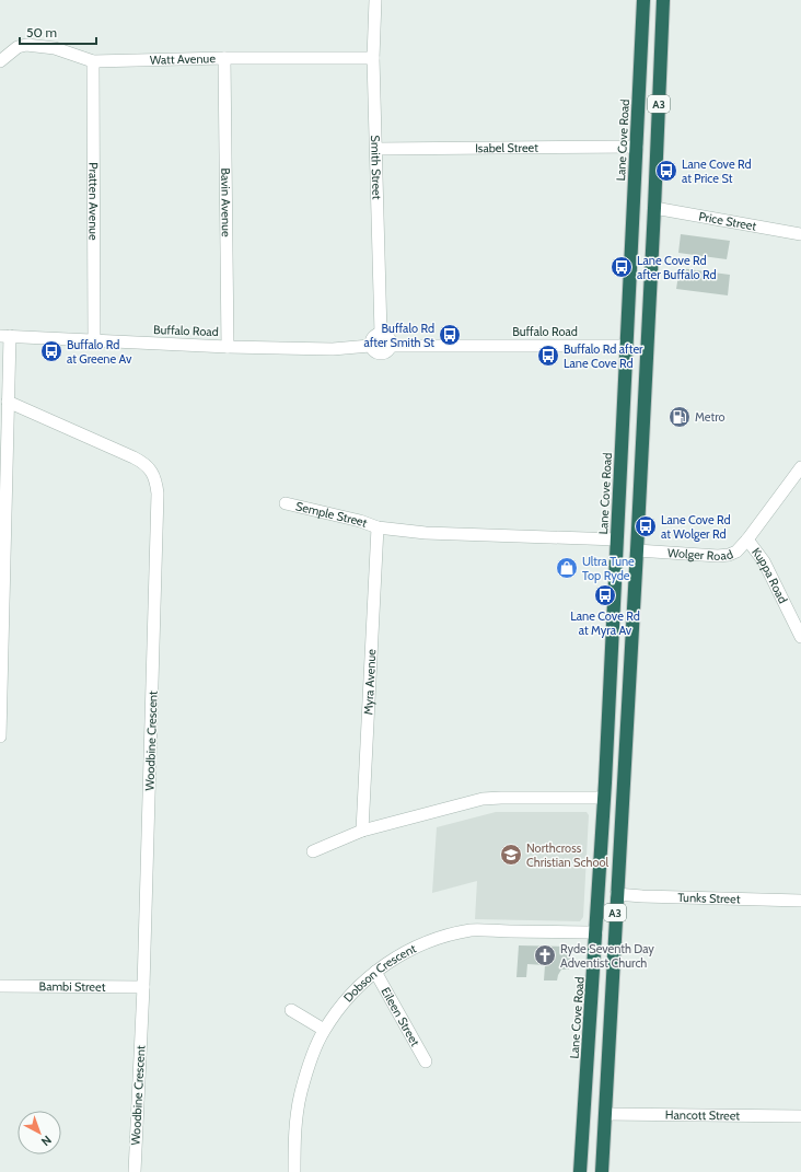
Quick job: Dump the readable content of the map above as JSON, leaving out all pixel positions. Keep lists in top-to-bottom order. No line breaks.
{"streets":{"highway":["A3","Lane Cove Road","Buffalo Road"],"street":["Watt Avenue","Isabel Street","Smith Street","Pratten Avenue","Bavin Avenue","Price Street","Semple Street","Wolger Road","Kuppa Road","Myra Avenue","Woodbine Crescent","Tunks Street","Dobson Crescent","Bambi Street","Eileen Street","Hancott Street"]},"crossings":[["Watt Avenue","Smith Street"],["Watt Avenue","Pratten Avenue"],["Watt Avenue","Bavin Avenue"],["A3","Price Street"],["A3","Buffalo Road"],["A3","Wolger Road"],["A3","Tunks Street"],["A3","Hancott Street"],["Lane Cove Road","Isabel Street"],["Lane Cove Road","Buffalo Road"],["Lane Cove Road","Dobson Crescent"],["Isabel Street","Smith Street"],["Smith Street","Buffalo Road"],["Pratten Avenue","Buffalo Road"],["Bavin Avenue","Buffalo Road"],["Semple Street","Myra Avenue"],["Wolger Road","Kuppa Road"],["Woodbine Crescent","Bambi Street"],["Dobson Crescent","Eileen Street"]],"places":{"bus stop":["Lane Cove Rd at Price St","Lane Cove Rd after Buffalo Rd","Buffalo Rd after Smith St","Buffalo Rd at Greene Av","Buffalo Rd after Lane Cove Rd","Lane Cove Rd at Wolger Rd","Lane Cove Rd at Myra Av"],"fuel station":["Metro"],"shop":["Ultra Tune Top Ryde"],"school or university":["Northcross Christian School"],"church":["Ryde Seventh Day Adventist Church"]},"scale_bar":"50 m","north":"bottom right"}
